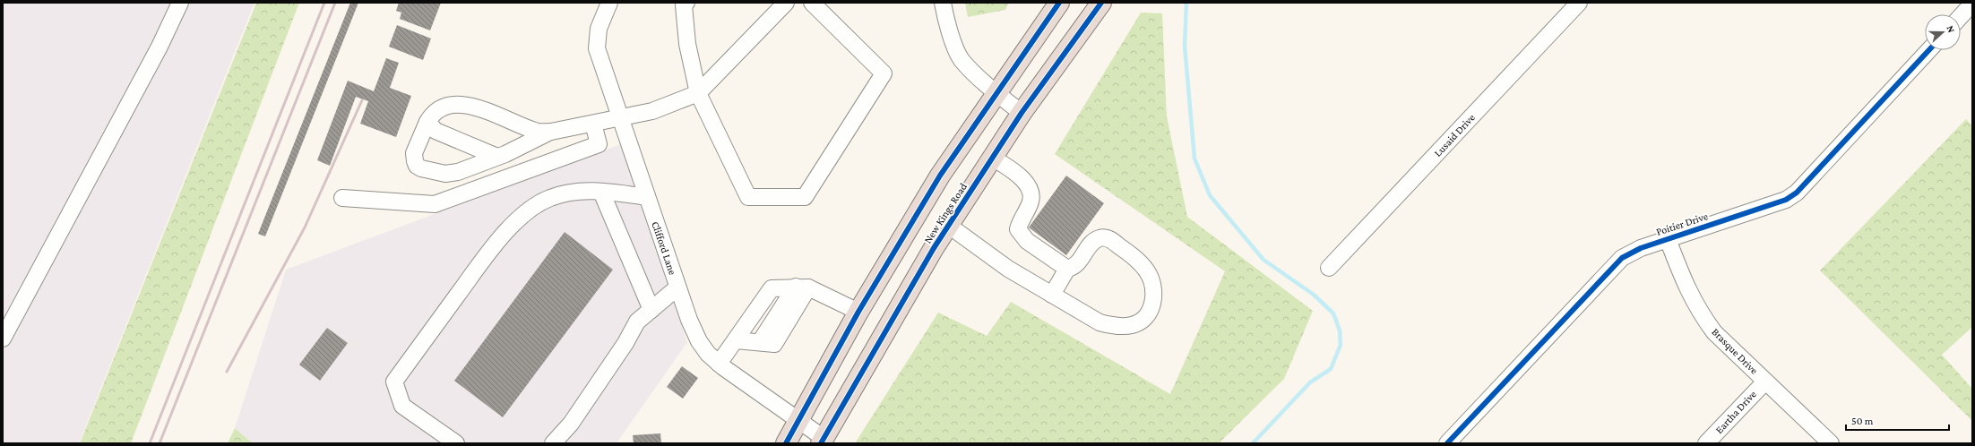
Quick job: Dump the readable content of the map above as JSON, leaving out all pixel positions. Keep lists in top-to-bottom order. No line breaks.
{"streets":{"highway":["New Kings Road"],"street":["Lusaid Drive","Poitier Drive","Clifford Lane","Brasque Drive","Eartha Drive"]},"crossings":[["New Kings Road","Clifford Lane"],["Poitier Drive","Brasque Drive"],["Brasque Drive","Eartha Drive"]],"scale_bar":"50 m","north":"right"}
